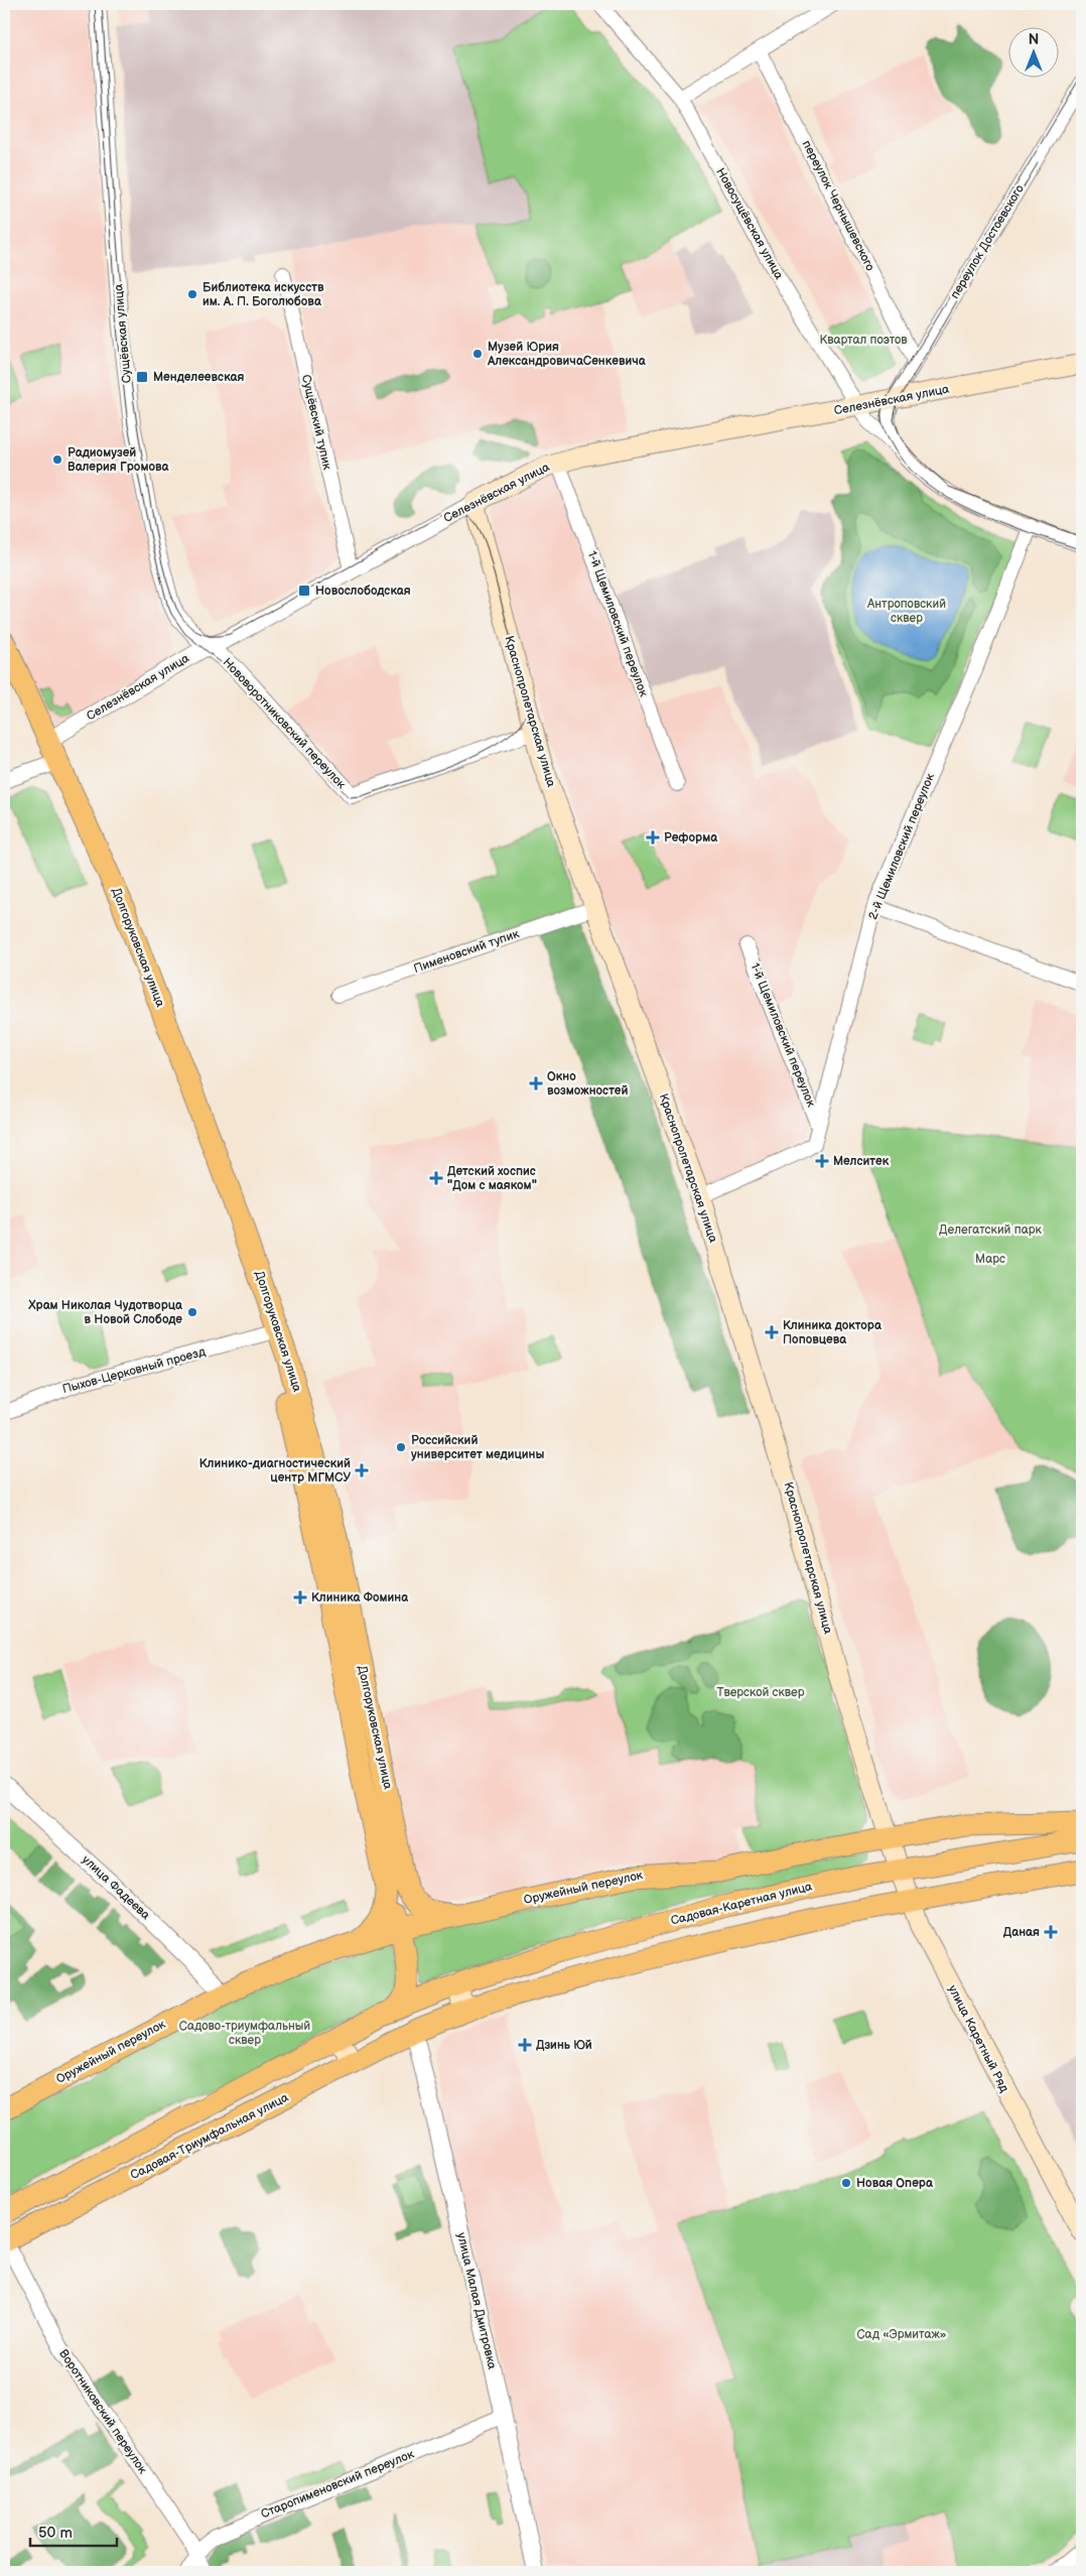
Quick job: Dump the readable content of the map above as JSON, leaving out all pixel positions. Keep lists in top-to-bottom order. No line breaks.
{"streets":{"main road":["Селезнёвская улица","Краснопролетарская улица","Долгоруковская улица","Оружейный переулок","Садовая-Каретная улица","улица Каретный Ряд","Садовая-Триумфальная улица"],"street":["переулок Чернышевского","Новосущёвская улица","переулок Достоевского","Сущёвская улица","Сущёвский тупик","1-й Щемиловский переулок","Нововоротниковский переулок","2-й Щемиловский переулок","Пименовский тупик","Пыхов-Церковный проезд","улица Фадеева","улица Малая Дмитровка","Воротниковский переулок","Старопименовский переулок"]},"crossings":[["переулок Чернышевского","переулок Достоевского"],["Новосущёвская улица","Селезнёвская улица"],["Новосущёвская улица","2-й Щемиловский переулок"],["переулок Достоевского","Селезнёвская улица"],["Сущёвская улица","Селезнёвская улица"],["Сущёвская улица","Нововоротниковский переулок"],["Селезнёвская улица","Сущёвский тупик"],["Селезнёвская улица","1-й Щемиловский переулок"],["Селезнёвская улица","Краснопролетарская улица"],["Селезнёвская улица","Нововоротниковский переулок"],["Селезнёвская улица","Долгоруковская улица"],["1-й Щемиловский переулок","2-й Щемиловский переулок"],["Краснопролетарская улица","Нововоротниковский переулок"],["Краснопролетарская улица","2-й Щемиловский переулок"],["Краснопролетарская улица","Пименовский тупик"],["Краснопролетарская улица","Оружейный переулок"],["Краснопролетарская улица","улица Каретный Ряд"],["Долгоруковская улица","Пыхов-Церковный проезд"],["Долгоруковская улица","Оружейный переулок"],["улица Фадеева","Оружейный переулок"],["Оружейный переулок","улица Каретный Ряд"],["Садовая-Каретная улица","улица Каретный Ряд"],["Садовая-Триумфальная улица","улица Малая Дмитровка"],["Садовая-Триумфальная улица","Воротниковский переулок"],["улица Малая Дмитровка","Старопименовский переулок"],["Воротниковский переулок","Старопименовский переулок"]],"parks":["Квартал поэтов","Антроповский сквер","Делегатский парк","Марс","Тверской сквер","Садово-триумфальный сквер","Сад «Эрмитаж»"],"places":{"other":["Библиотека искусств им. А. П. Боголюбова","Музей Юрия АлександровичаСенкевича","Радиомузей Валерия Громова","Храм Николая Чудотворца в Новой Слободе","Российский университет медицины","Новая Опера"],"transit":["Менделеевская","Новослободская"],"health":["Реформа","Окно возможностей","Мелситек","Детский хоспис \"Дом с маяком\"","Клиника доктора Поповцева","Клинико-диагностический центр МГМСУ","Клиника Фомина","Даная","Дзинь Юй"]},"scale_bar":"50 m","north":"top"}
